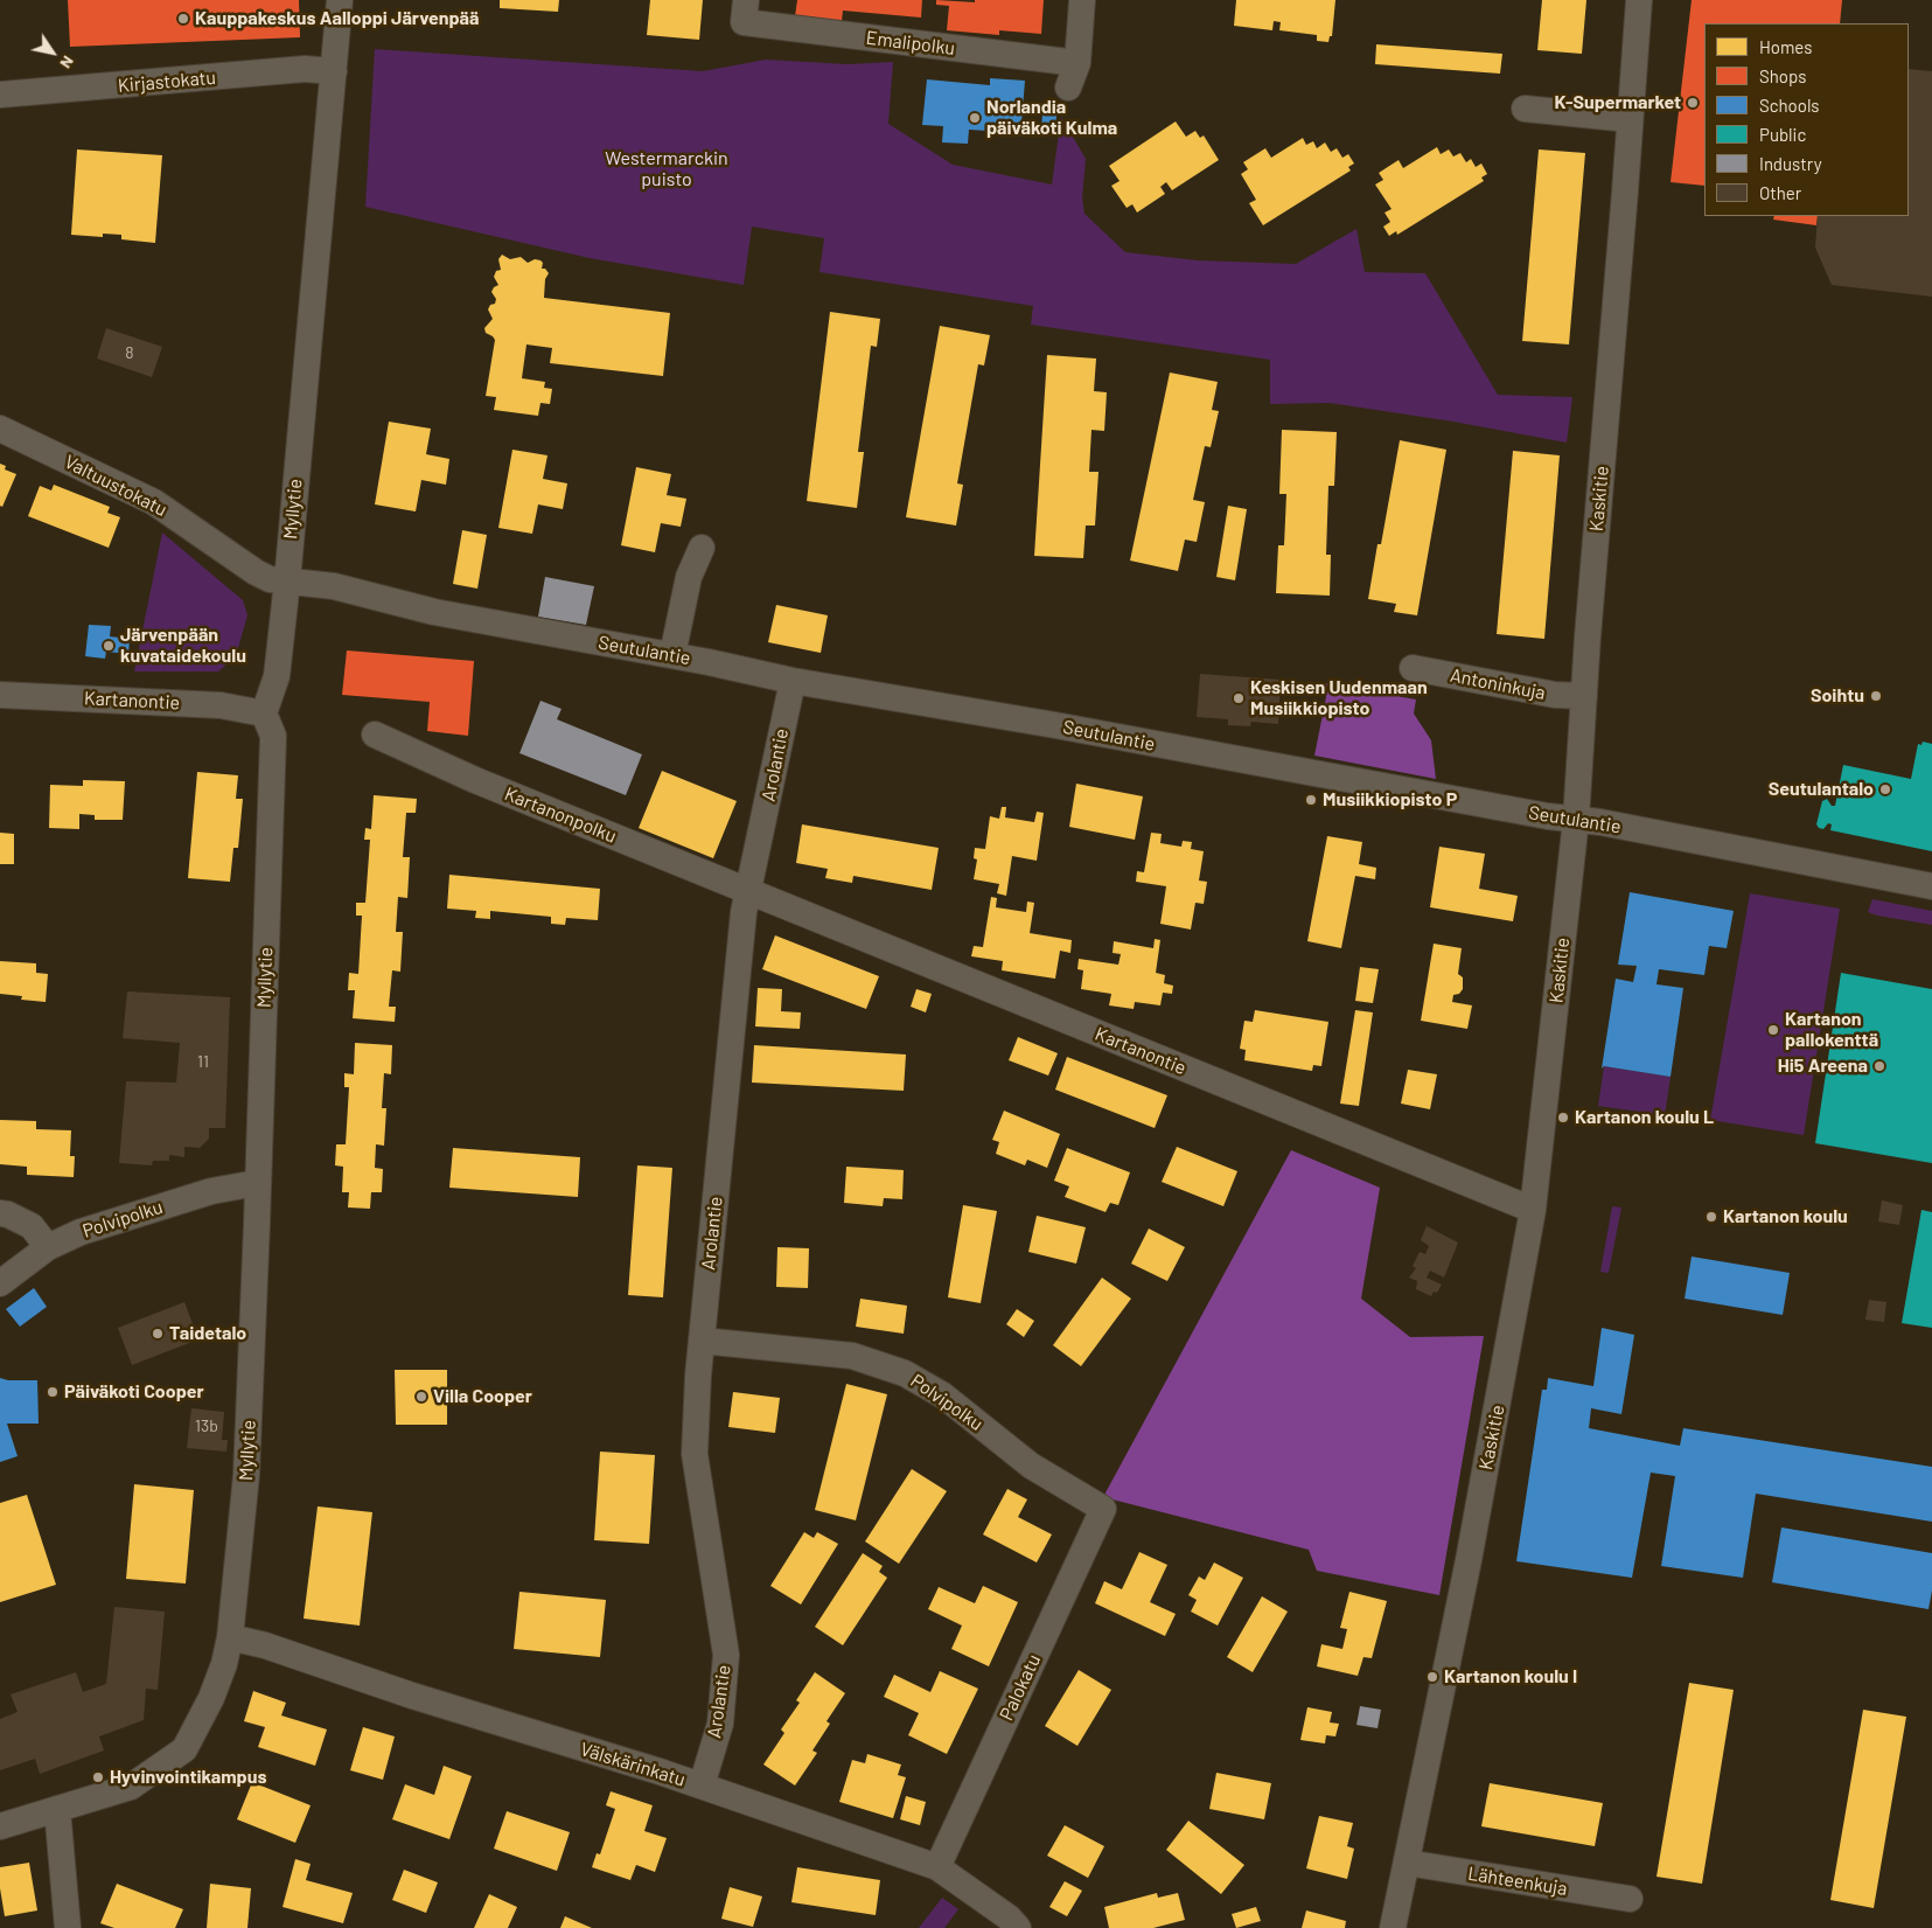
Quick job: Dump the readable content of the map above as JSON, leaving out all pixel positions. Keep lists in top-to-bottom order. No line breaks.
{"streets":{"street":["Emalipolku","Kirjastokatu","Valtuustokatu","Kaskitie","Myllytie","Seutulantie","Antoninkuja","Kartanontie","Arolantie","Kartanonpolku","Polvipolku","Palokatu","Välskärinkatu","Lähteenkuja"]},"crossings":[["Kirjastokatu","Myllytie"],["Valtuustokatu","Myllytie"],["Valtuustokatu","Seutulantie"],["Kaskitie","Seutulantie"],["Kaskitie","Antoninkuja"],["Kaskitie","Kartanontie"],["Kaskitie","Lähteenkuja"],["Myllytie","Seutulantie"],["Myllytie","Kartanontie"],["Myllytie","Polvipolku"],["Myllytie","Välskärinkatu"],["Seutulantie","Arolantie"],["Kartanontie","Arolantie"],["Kartanontie","Kartanonpolku"],["Arolantie","Kartanonpolku"],["Arolantie","Polvipolku"],["Arolantie","Välskärinkatu"],["Polvipolku","Palokatu"],["Palokatu","Välskärinkatu"]],"parks":["Westermarckin puisto"],"places":["Kauppakeskus Aalloppi Järvenpää","K-Supermarket","Norlandia päiväkoti Kulma","Järvenpään kuvataidekoulu","Soihtu","Keskisen Uudenmaan Musiikkiopisto","Seutulantalo","Musiikkiopisto P","Kartanon pallokenttä","Hi5 Areena","Kartanon koulu L","Kartanon koulu","Taidetalo","Päiväkoti Cooper","Villa Cooper","Kartanon koulu I","Hyvinvointikampus"],"house_numbers":["8","11","13b"],"legend":["Homes","Shops","Schools","Public","Industry","Other"],"north":"bottom right"}
